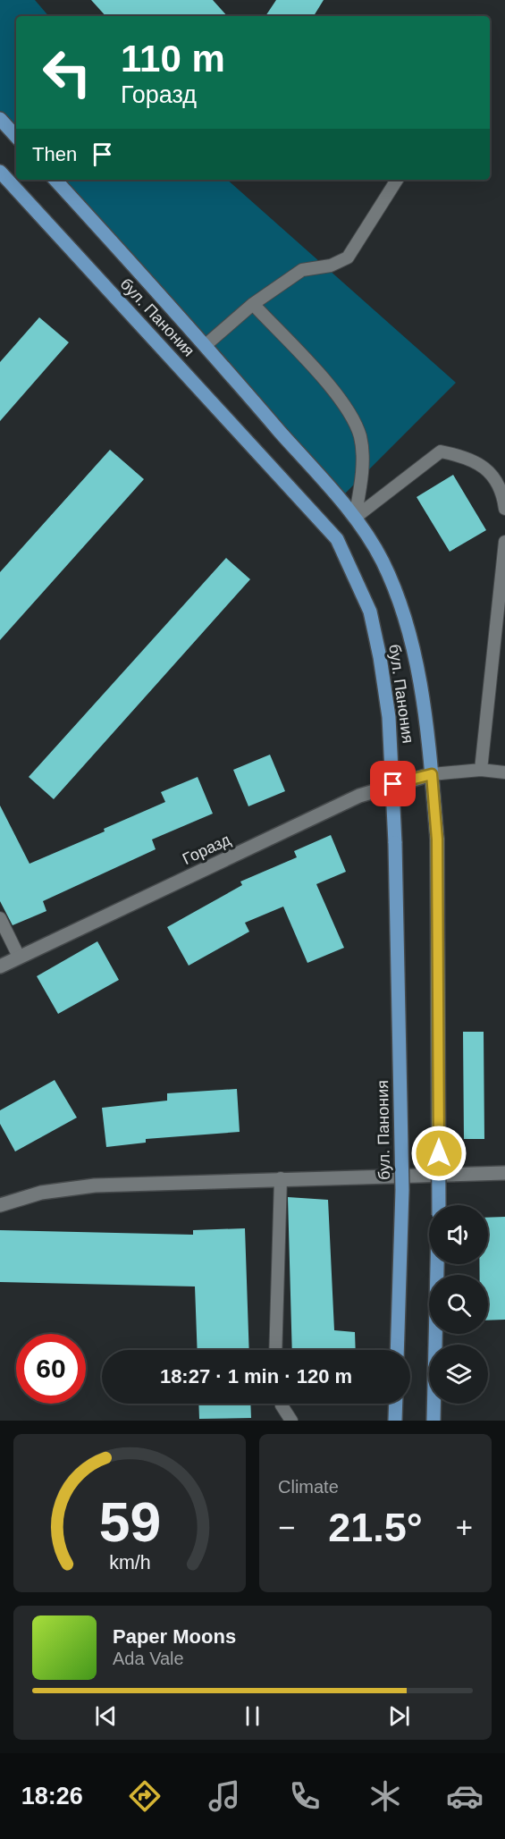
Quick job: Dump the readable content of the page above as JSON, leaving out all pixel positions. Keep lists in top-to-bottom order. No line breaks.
{"streets":{"main road":["бул. Панония"],"street":["Горазд"]},"crossings":[["бул. Панония","Горазд"]],"page":{"turn":["110 m","Горазд"],"then":"Then","limit":"60","trip":"18:27 · 1 min · 120 m","tile":"Climate","heat":["−","21.5°","+"],"song":["Paper Moons","Ada Vale"],"tabs":"18:26","gauge":["59","km/h"]}}
